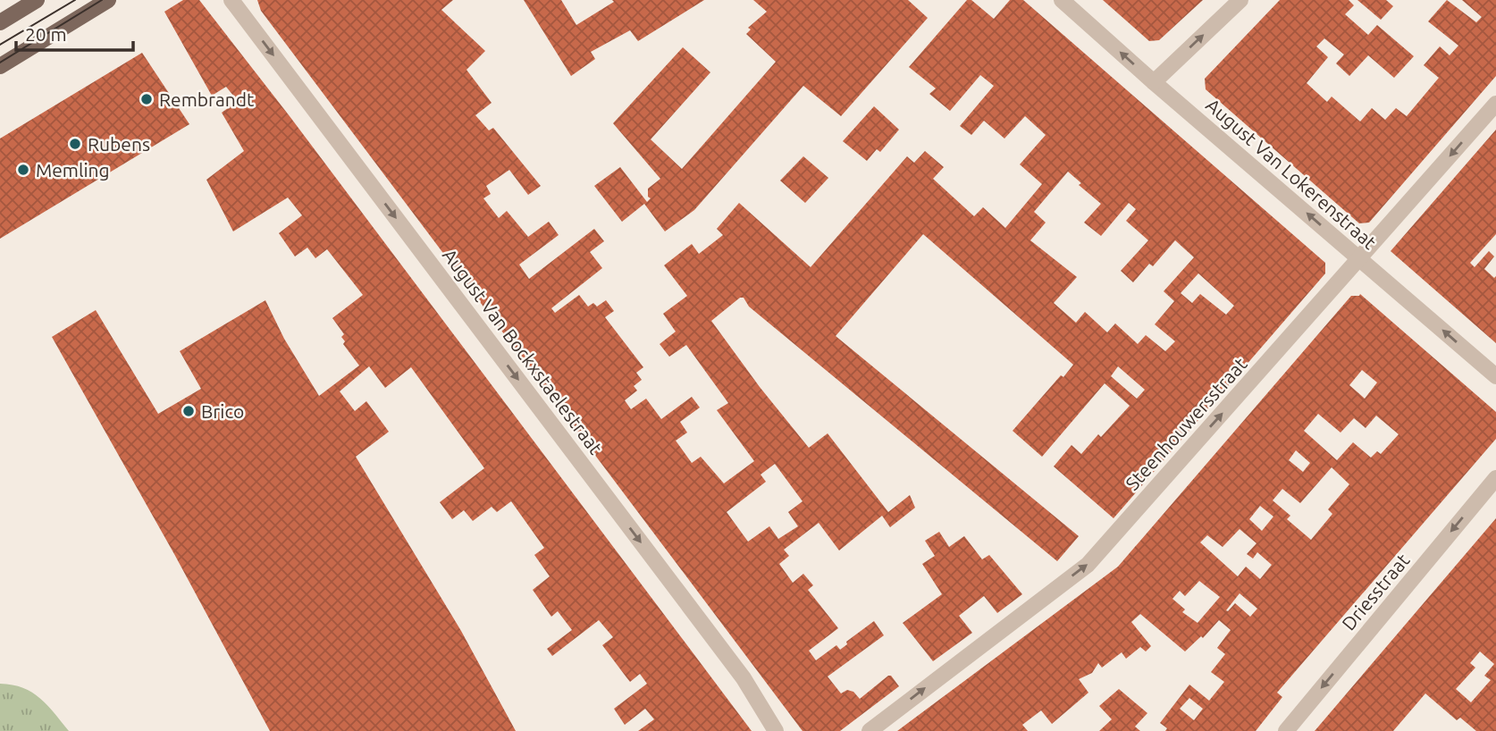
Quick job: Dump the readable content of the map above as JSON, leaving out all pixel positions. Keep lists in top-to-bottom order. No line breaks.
{"streets":{"street":["August Van Lokerenstraat","August Van Bockxstaelestraat","Steenhouwersstraat","Driesstraat"]},"crossings":[["August Van Lokerenstraat","Steenhouwersstraat"]],"one_way":["August Van Lokerenstraat","August Van Bockxstaelestraat","Driesstraat"],"places":["Rembrandt","Rubens","Memling","Brico"],"scale_bar":"20 m"}
